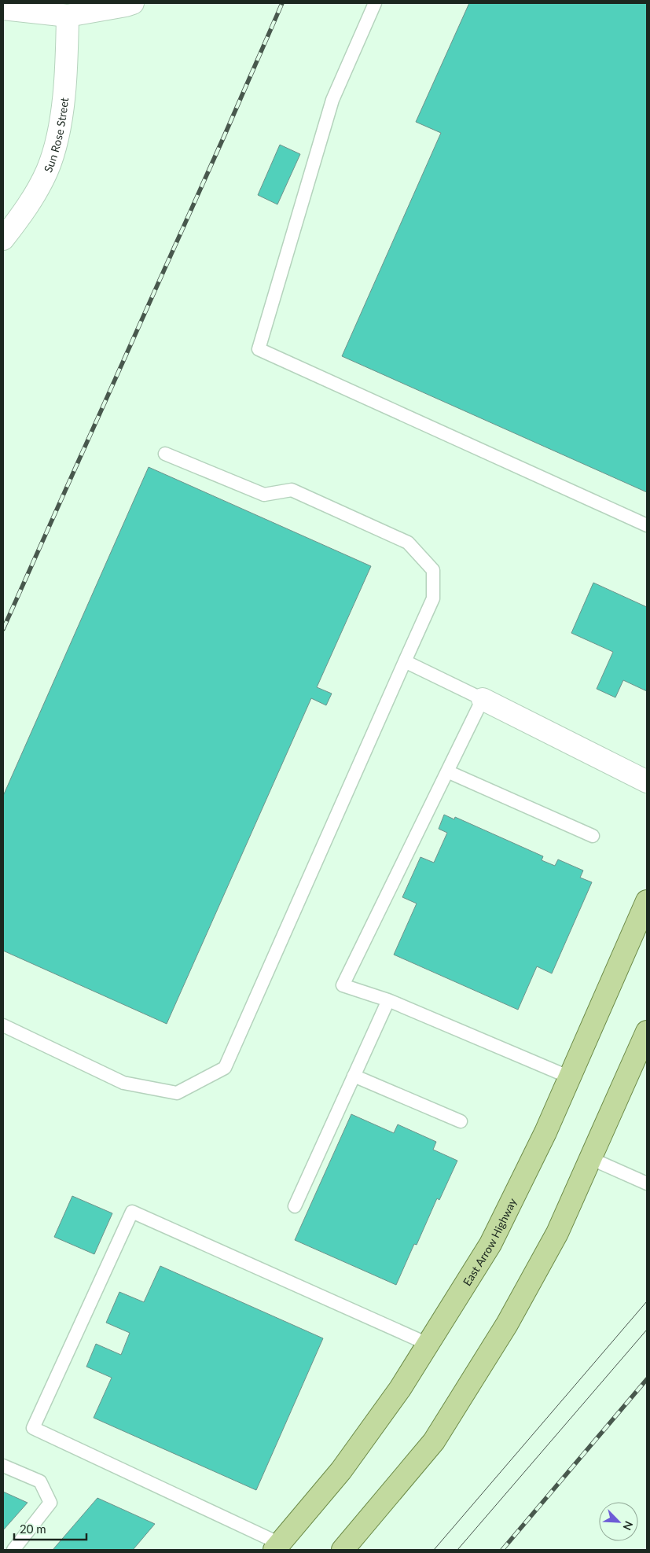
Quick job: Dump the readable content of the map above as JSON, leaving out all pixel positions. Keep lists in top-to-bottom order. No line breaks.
{"streets":{"main road":["East Arrow Highway"],"street":["Sun Rose Street"]},"scale_bar":"20 m","north":"bottom right"}
